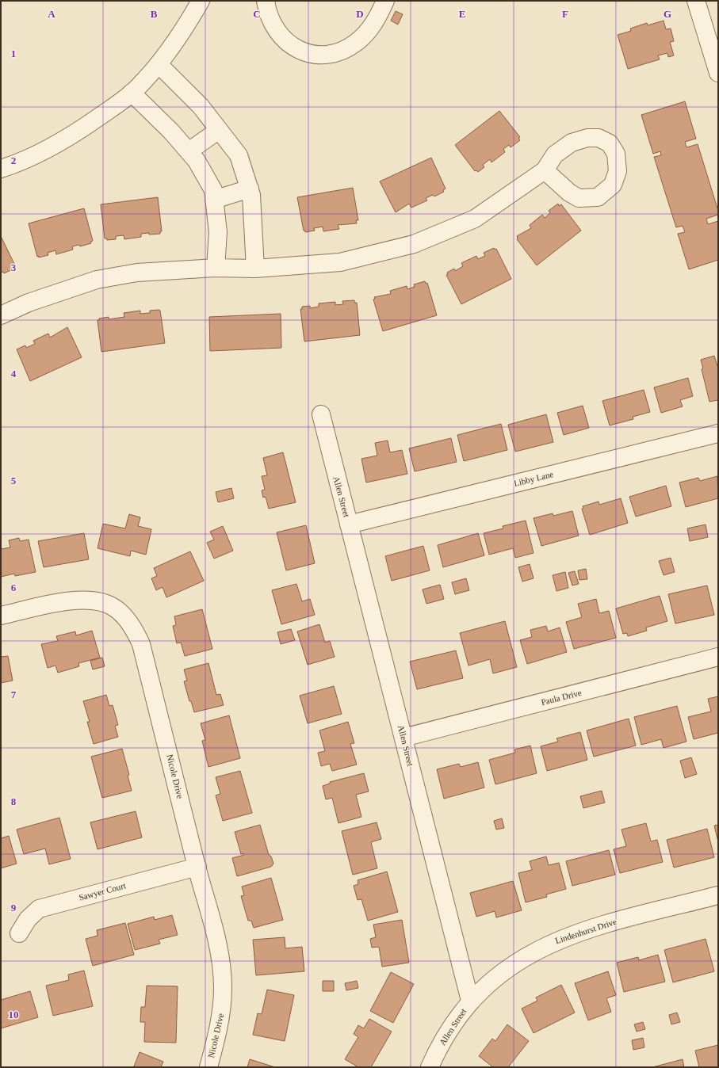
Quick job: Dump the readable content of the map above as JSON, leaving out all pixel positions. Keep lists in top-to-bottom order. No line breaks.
{"streets":{"street":["Libby Lane","Allen Street","Paula Drive","Nicole Drive","Sawyer Court","Lindenhurst Drive"]},"crossings":[["Libby Lane","Allen Street"],["Allen Street","Paula Drive"],["Allen Street","Lindenhurst Drive"],["Nicole Drive","Sawyer Court"]],"grid":{"columns":["A","B","C","D","E","F","G"],"rows":["1","2","3","4","5","6","7","8","9","10"]}}
